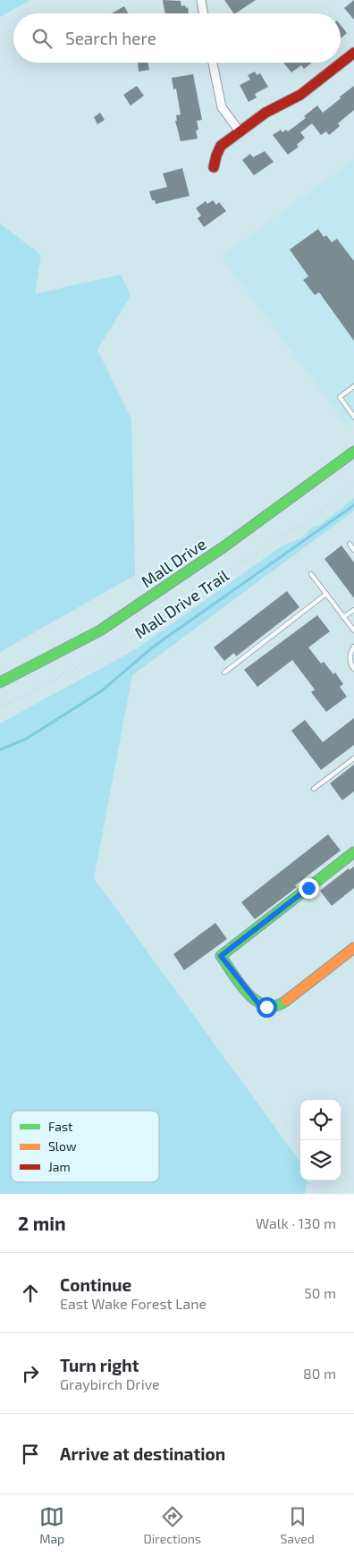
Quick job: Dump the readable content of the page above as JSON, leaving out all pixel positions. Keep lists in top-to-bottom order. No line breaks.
{"streets":{"street":["Mall Drive"],"path":["Mall Drive Trail"]},"legend":["Fast","Slow","Jam"],"page":{"search":"Search here","heading":["2 min","Walk · 130 m"],"list":[["Continue","East Wake Forest Lane","50 m"],["Turn right","Graybirch Drive","80 m"],"Arrive at destination"],"nav":["Map","Directions","Saved"]}}
